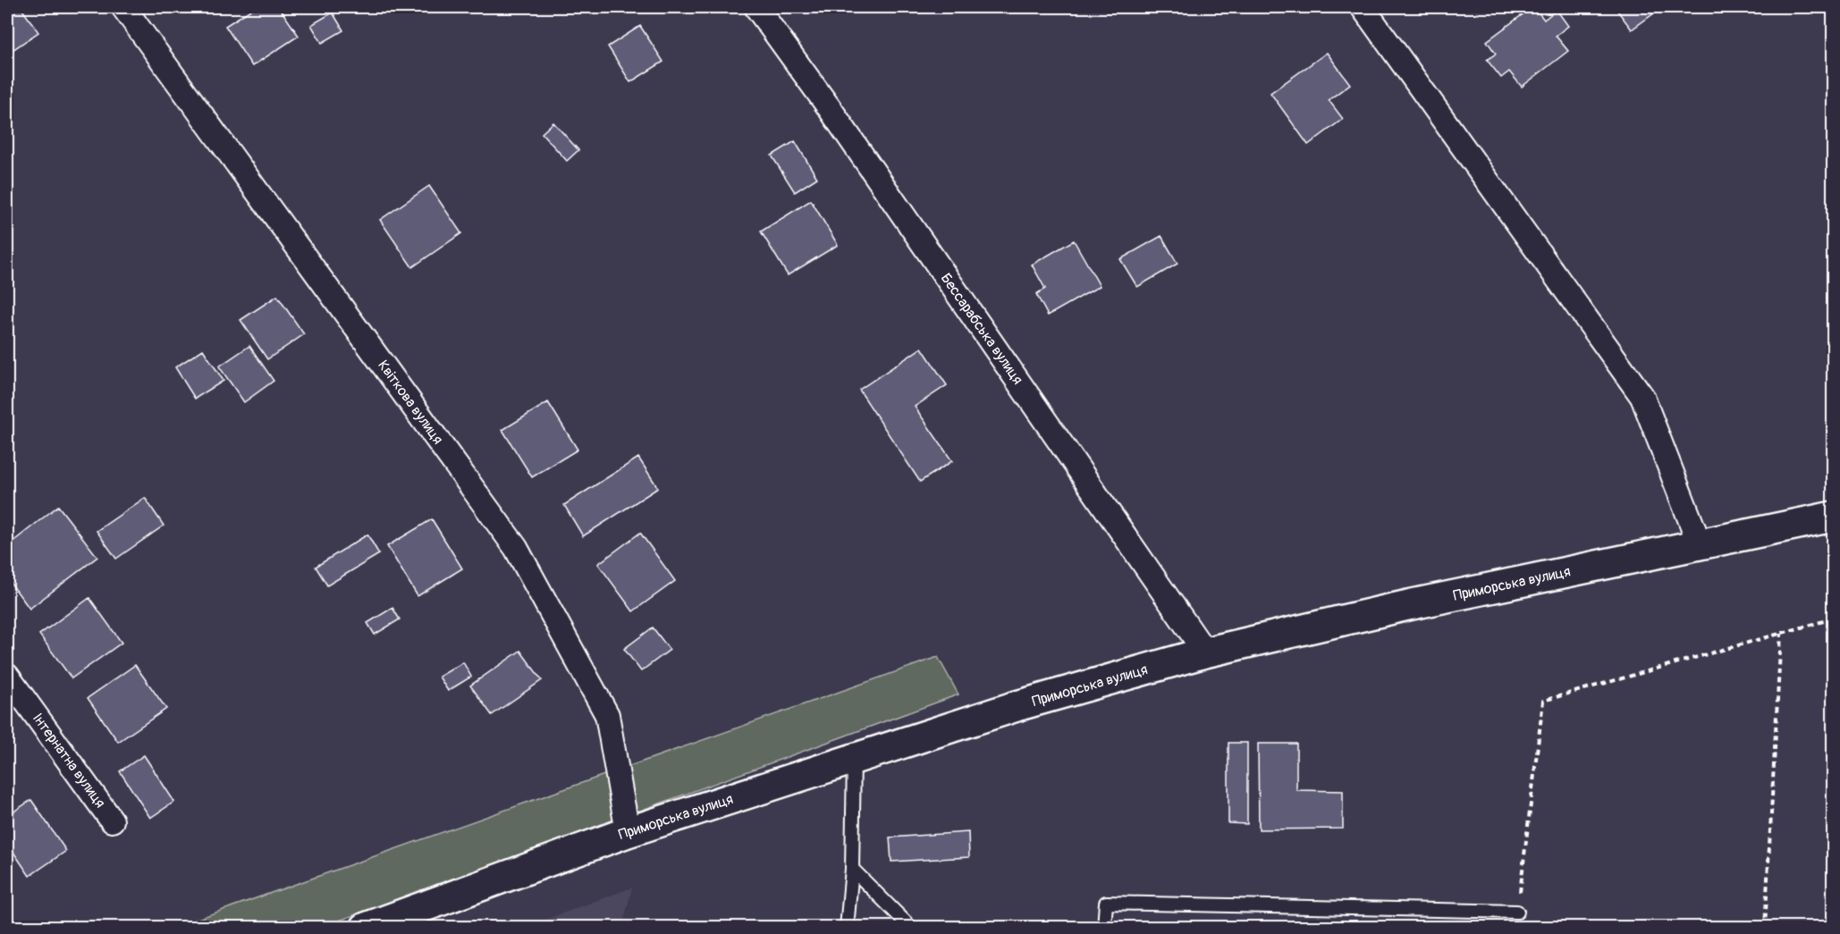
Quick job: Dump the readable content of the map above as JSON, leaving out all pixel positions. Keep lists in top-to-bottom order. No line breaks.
{"streets":{"street":["Бессарабська вулиця","Квіткова вулиця","Приморська вулиця","Інтернатна вулиця"]},"crossings":[["Бессарабська вулиця","Приморська вулиця"],["Квіткова вулиця","Приморська вулиця"]]}
